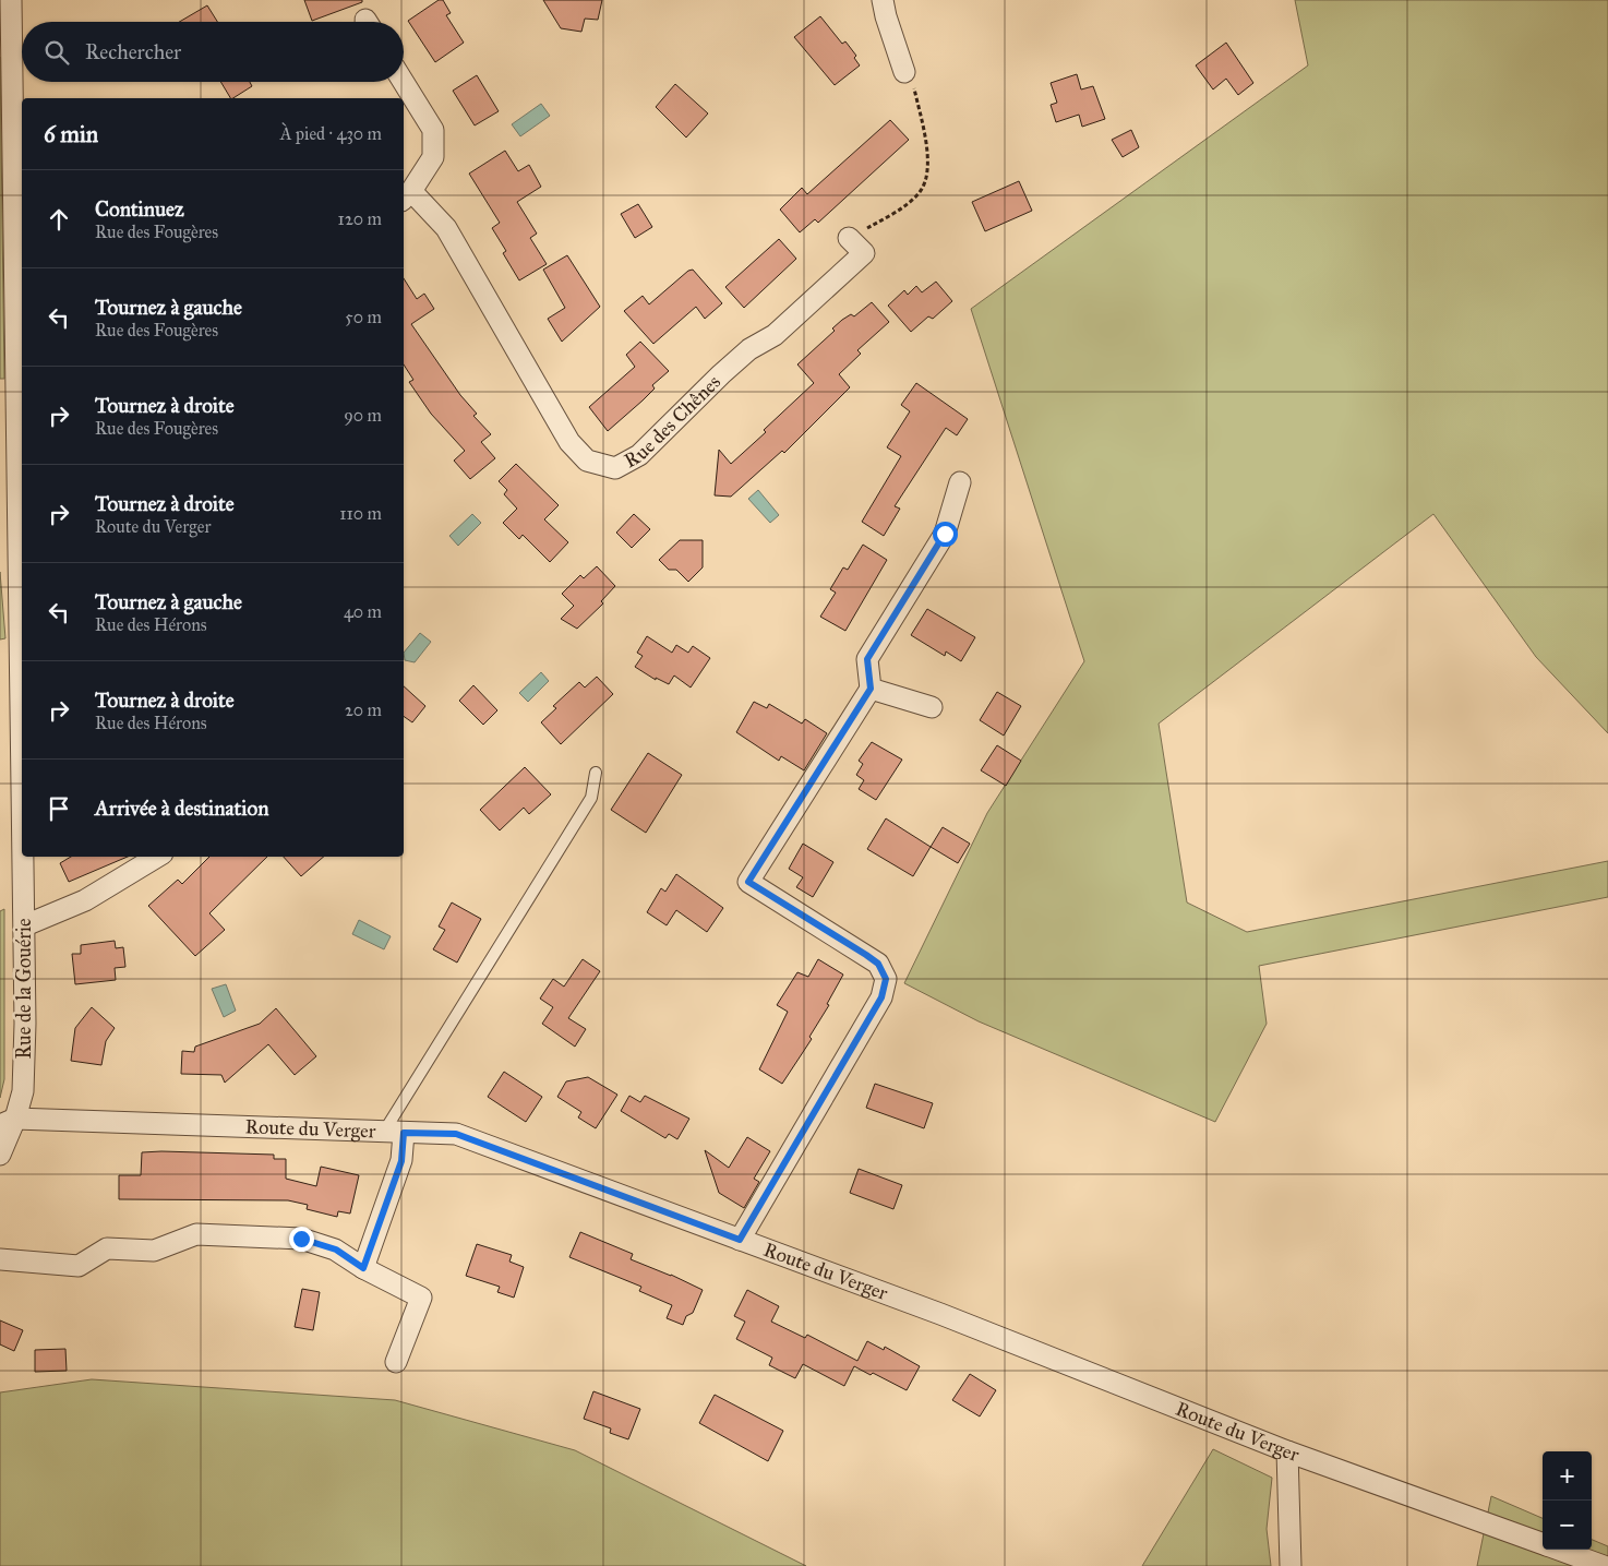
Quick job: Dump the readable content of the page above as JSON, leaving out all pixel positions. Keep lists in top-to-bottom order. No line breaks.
{"streets":{"street":["Rue des Chênes","Rue de la Gouérie","Route du Verger"]},"crossings":[["Rue de la Gouérie","Route du Verger"]],"page":{"search":"Rechercher","heading":["6 min","À pied · 430 m"],"list":[["Continuez","Rue des Fougères","120 m"],["Tournez à gauche","Rue des Fougères","50 m"],["Tournez à droite","Rue des Fougères","90 m"],["Tournez à droite","Route du Verger","110 m"],["Tournez à gauche","Rue des Hérons","40 m"],["Tournez à droite","Rue des Hérons","20 m"],"Arrivée à destination"],"map_buttons":["+","−"]}}
